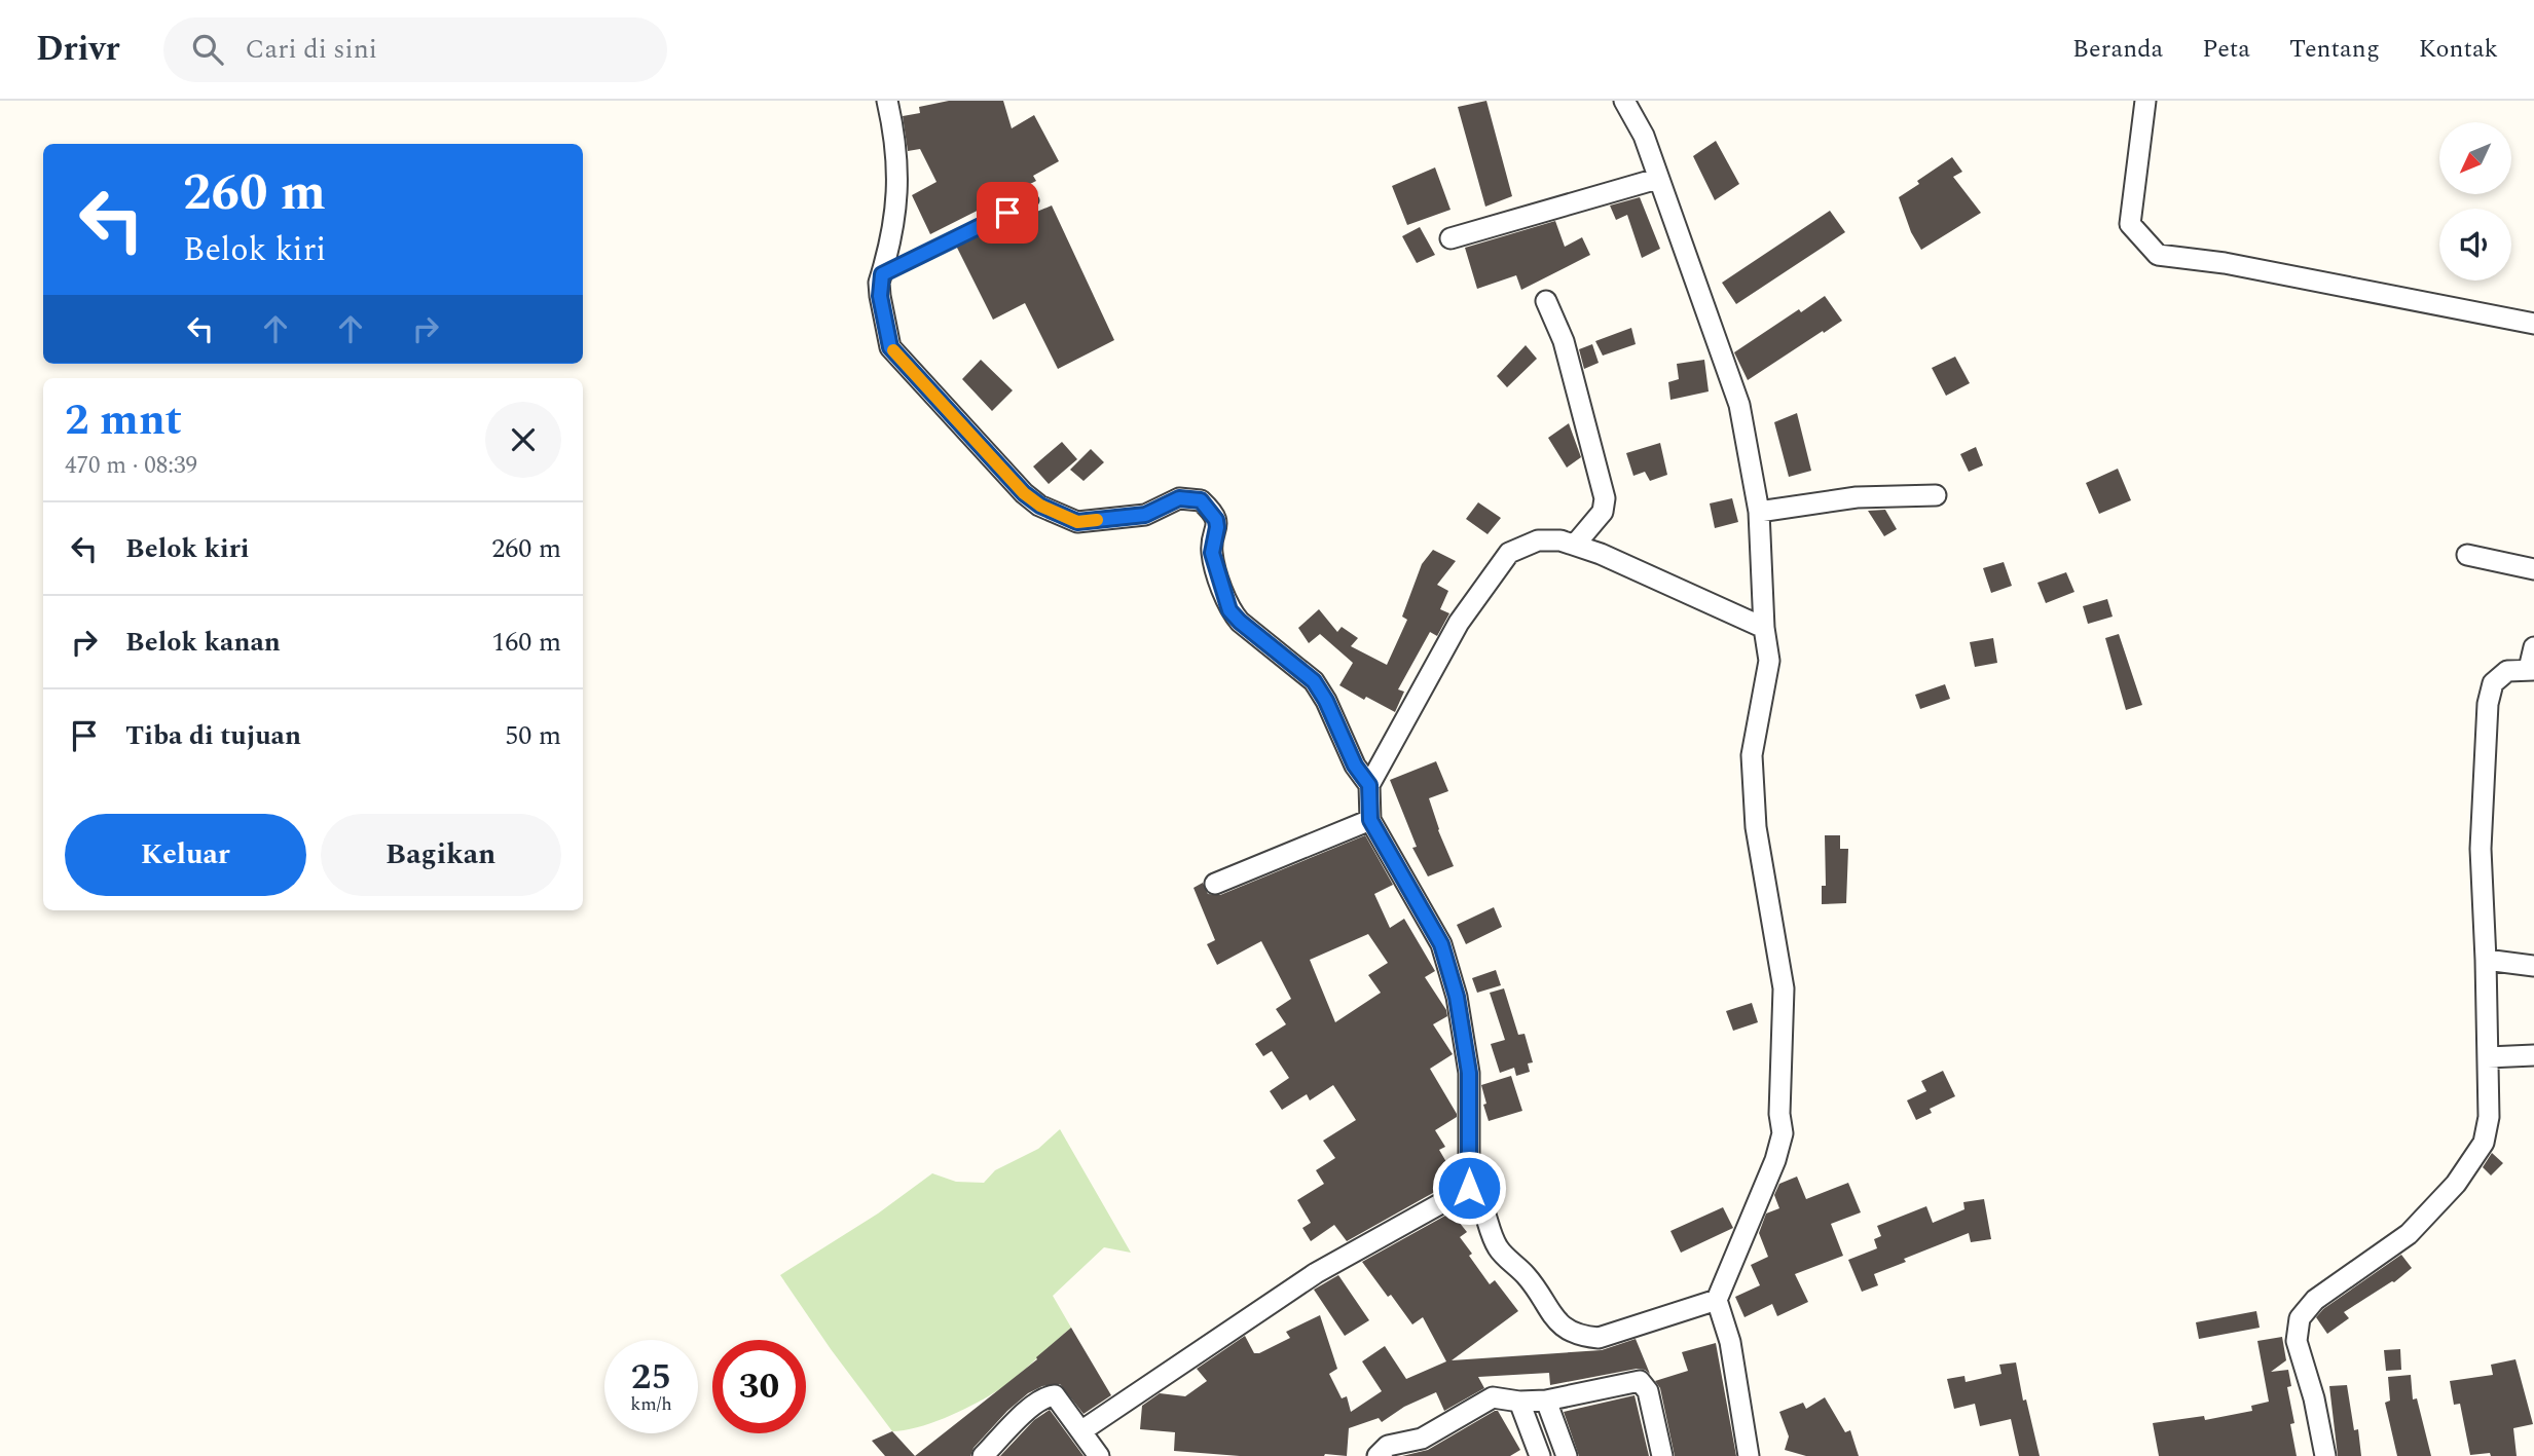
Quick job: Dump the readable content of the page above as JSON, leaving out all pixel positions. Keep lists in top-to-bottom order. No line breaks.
{"north":"bottom left","page":{"header":"Drivr","search":"Cari di sini","nav":["Beranda","Peta","Tentang","Kontak"],"turn":["260 m","Belok kiri"],"heading":["2 mnt","470 m · 08:39"],"list":[{"name":"Belok kiri","value":"260 m"},{"name":"Belok kanan","value":"160 m"},{"name":"Tiba di tujuan","value":"50 m"}],"buttons":["Keluar","Bagikan"],"speed":"25 km/h","limit":"30"}}
